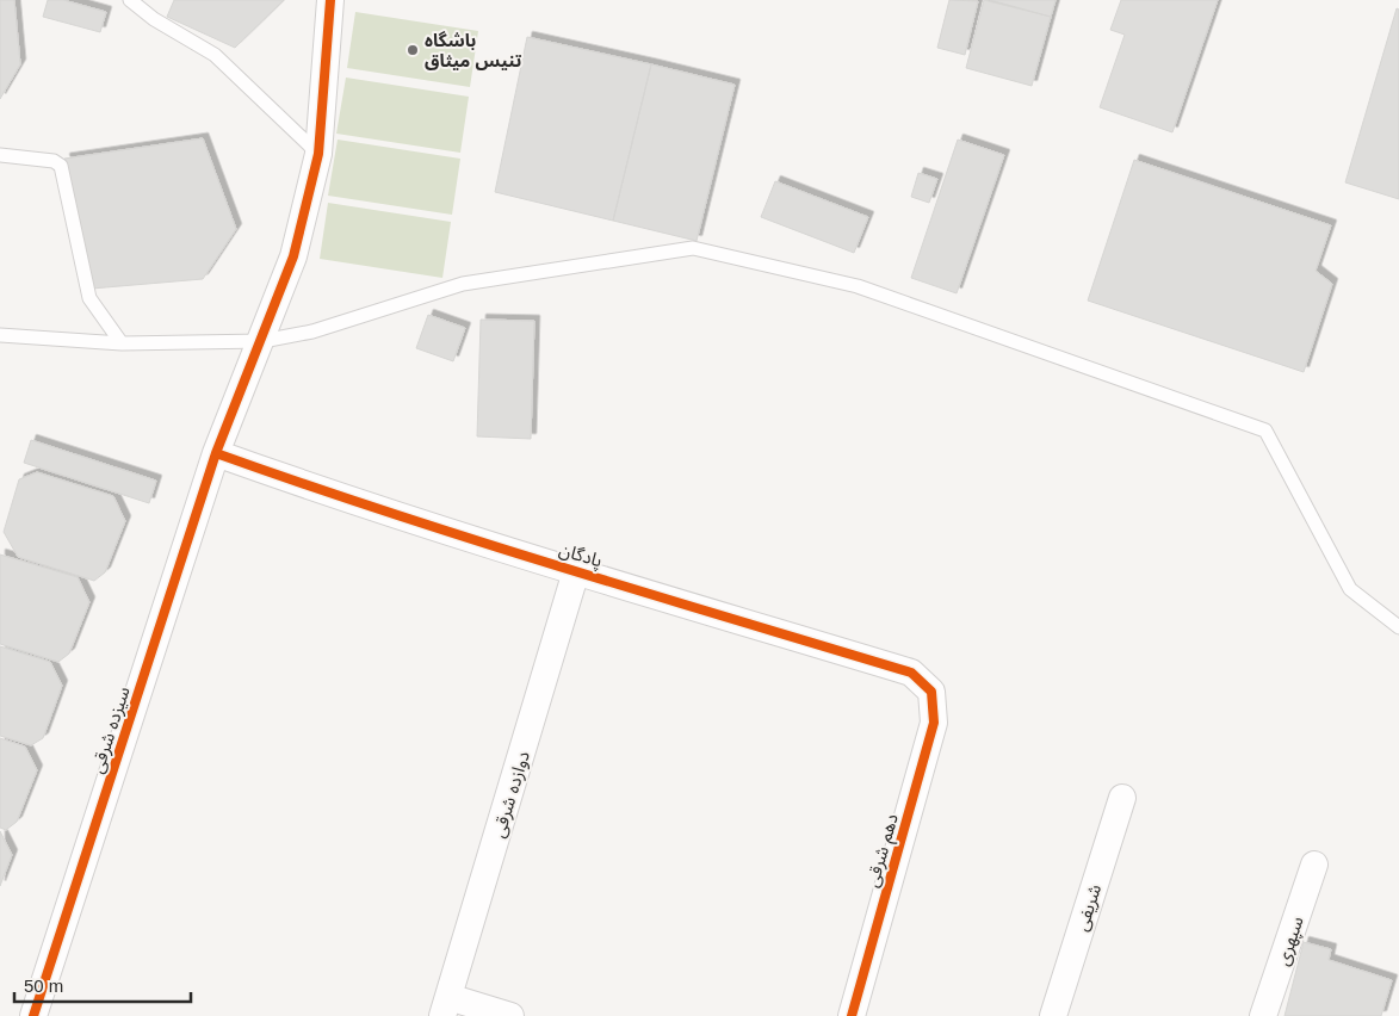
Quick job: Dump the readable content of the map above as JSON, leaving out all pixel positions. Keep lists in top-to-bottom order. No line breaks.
{"streets":{"street":["پادگان","سیزده شرقی","دوازده شرقی","دهم شرقی","شریفی","سپهری"]},"crossings":[["پادگان","سیزده شرقی"],["پادگان","دوازده شرقی"],["پادگان","دهم شرقی"]],"places":["باشگاه تنيس ميثاق"],"scale_bar":"50 m"}
